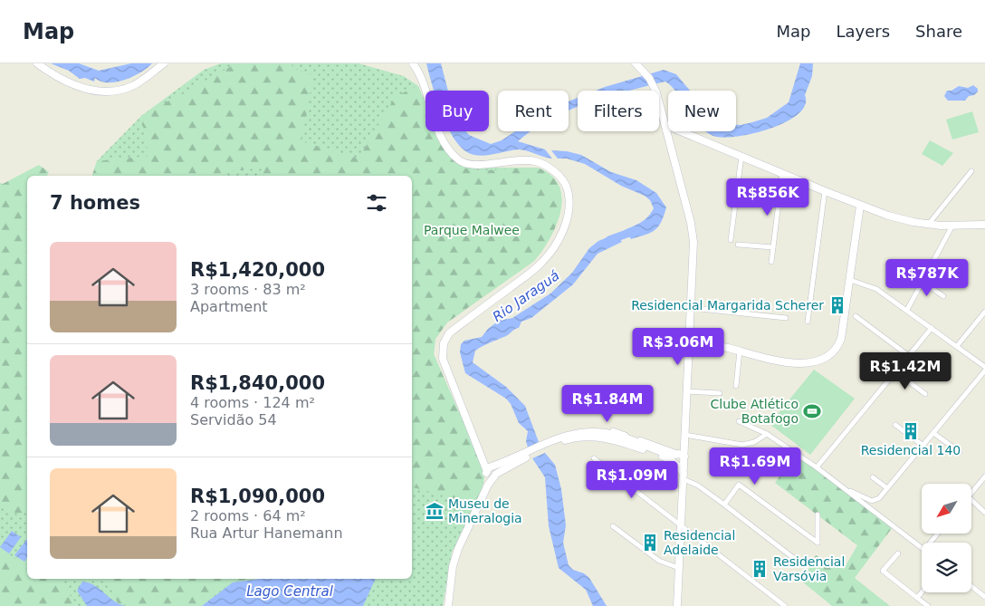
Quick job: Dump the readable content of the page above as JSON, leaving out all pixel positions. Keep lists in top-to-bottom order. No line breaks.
{"water":["Rio Jaraguá","Lago Central"],"parks":["Parque Malwee"],"places":{"building":["Residencial Margarida Scherer","Residencial 140","Residencial Adelaide","Residencial Varsóvia"],"sports":["Clube Atlético Botafogo"],"museum":["Museu de Mineralogia"]},"north":"bottom left","page":{"header":"Map","nav":["Map","Layers","Share"],"chip":["Buy","Rent","Filters","New"],"heading":"7 homes","price":["R$856K","R$787K","R$3.06M","R$1.42M","R$1.84M","R$1.69M","R$1.09M"],"list":[{"name":"R$1,420,000","note":"3 rooms · 83 m² · Apartment"},{"name":"R$1,840,000","note":"4 rooms · 124 m² · Servidão 54"},{"name":"R$1,090,000","note":"2 rooms · 64 m² · Rua Artur Hanemann"}]}}
